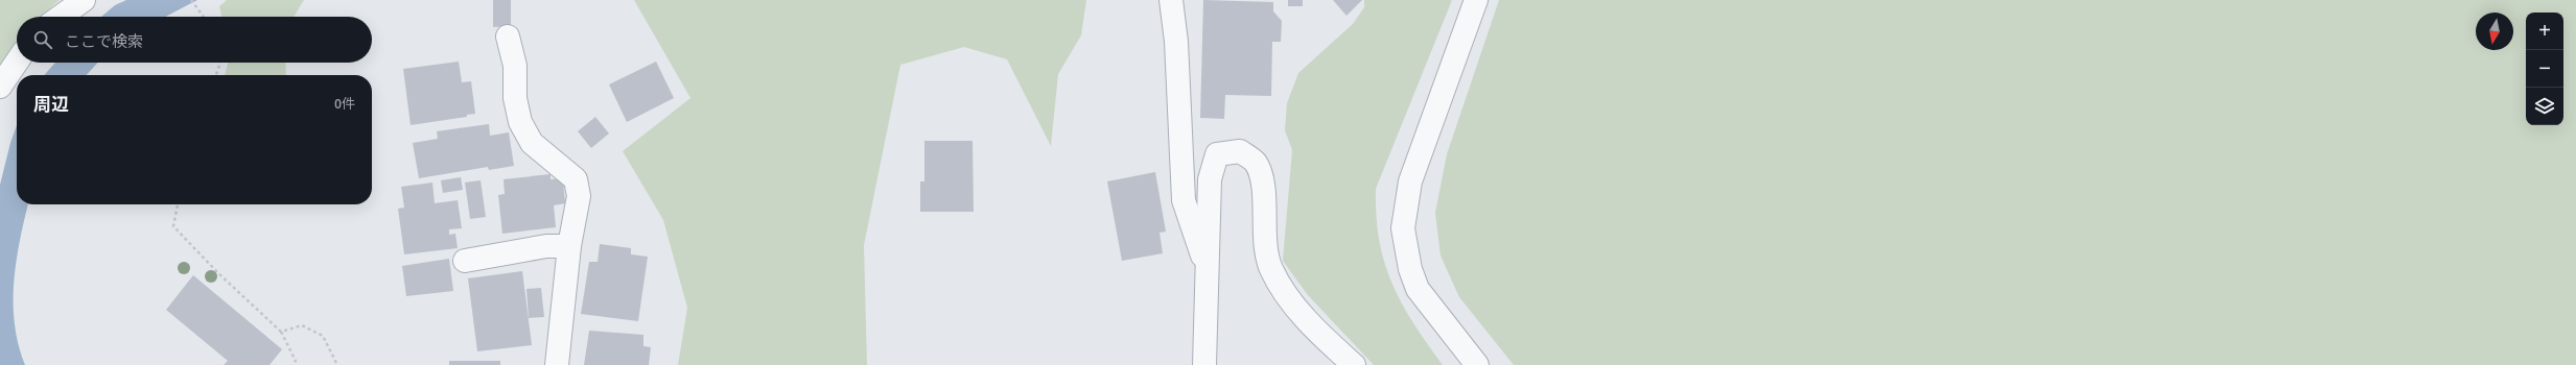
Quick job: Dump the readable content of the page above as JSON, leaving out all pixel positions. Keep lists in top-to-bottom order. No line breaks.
{"north":"bottom","page":{"map_buttons":["+","−"],"search":"ここで検索","heading":["周辺","0件"]}}
